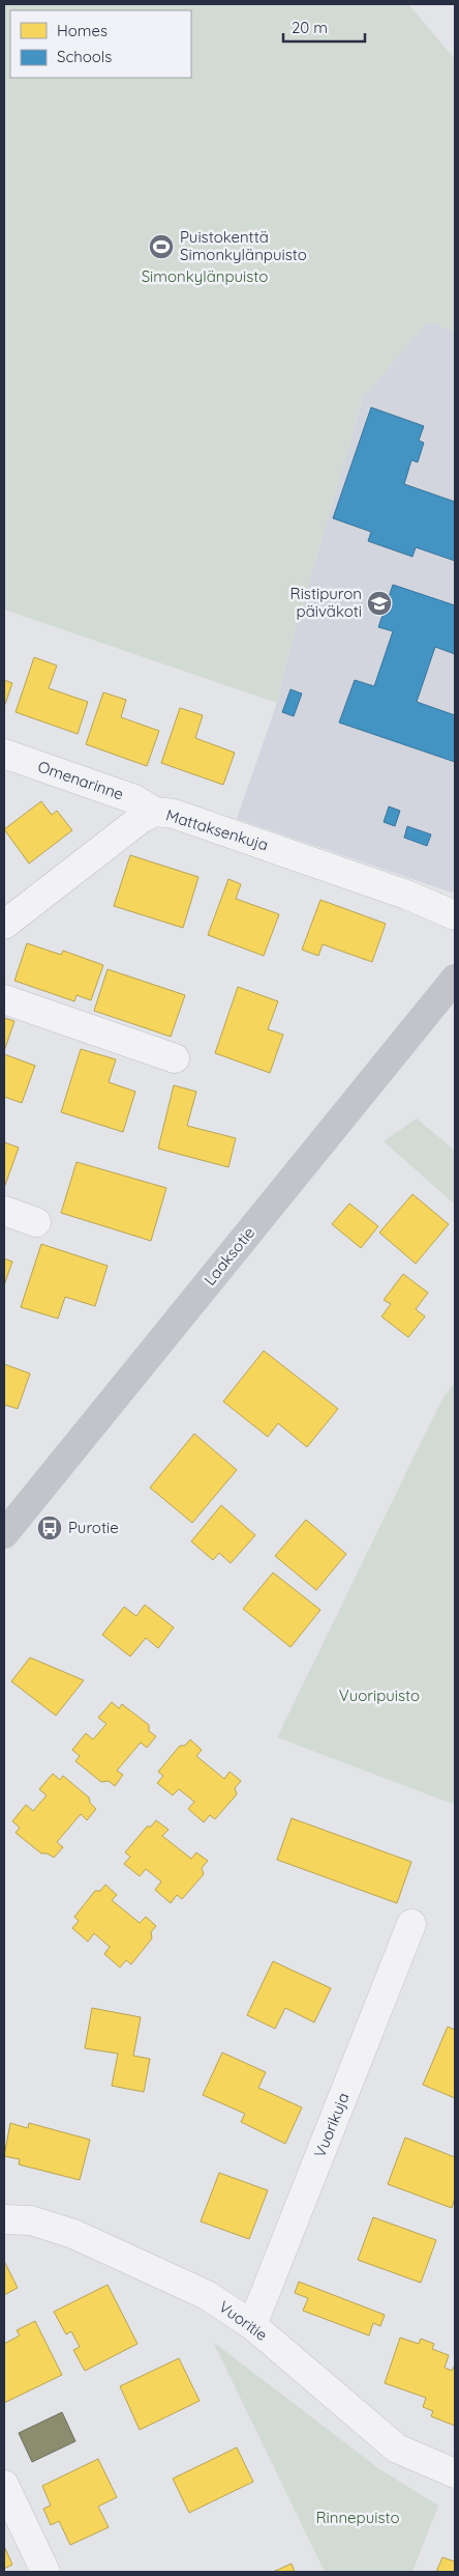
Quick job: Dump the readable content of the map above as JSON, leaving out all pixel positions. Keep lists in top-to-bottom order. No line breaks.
{"streets":{"main road":["Laaksotie"],"street":["Omenarinne","Mattaksenkuja","Vuorikuja","Vuoritie"]},"crossings":[["Omenarinne","Mattaksenkuja"],["Vuorikuja","Vuoritie"]],"parks":["Simonkylänpuisto","Vuoripuisto","Rinnepuisto"],"places":{"sports":["Puistokenttä Simonkylänpuisto"],"school or university":["Ristipuron päiväkoti"],"bus stop":["Purotie"]},"legend":["Homes","Schools"],"scale_bar":"20 m"}
